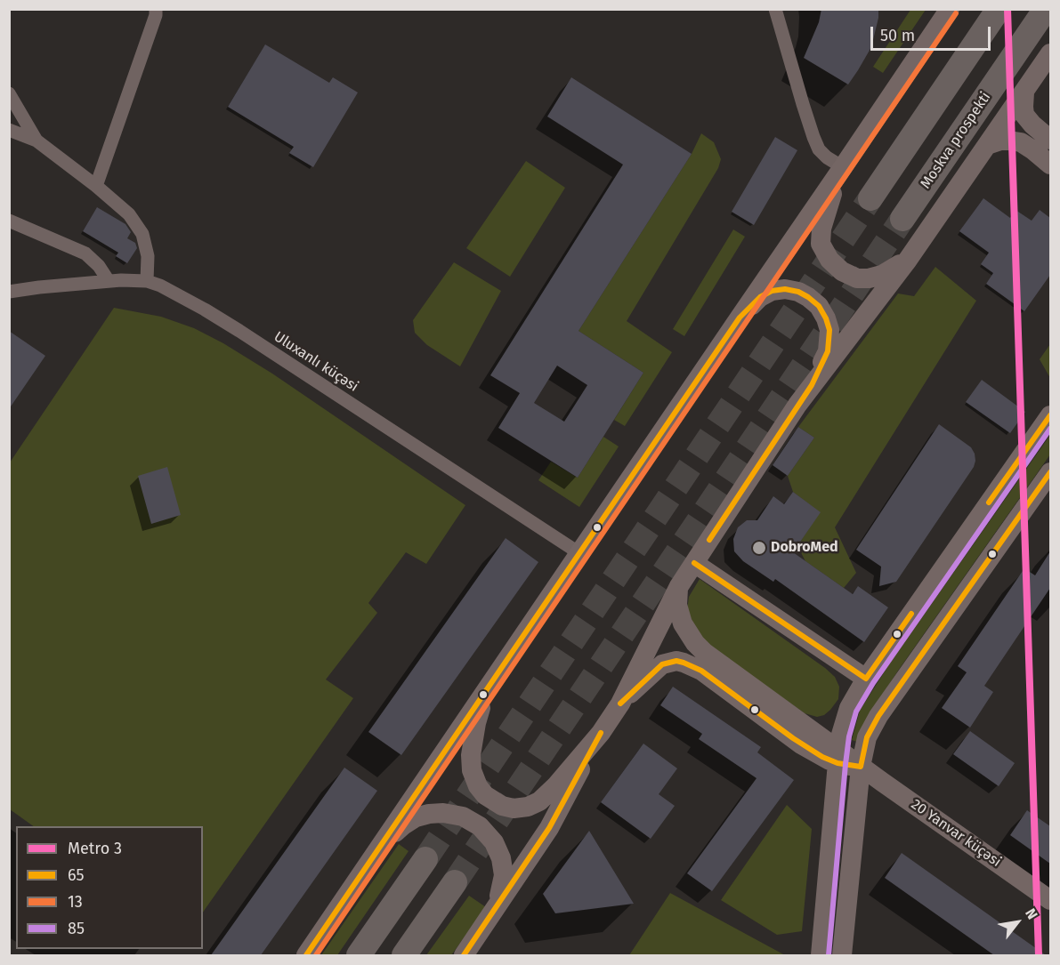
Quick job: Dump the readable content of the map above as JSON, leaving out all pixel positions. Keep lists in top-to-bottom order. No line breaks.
{"streets":{"highway":["Moskva prospekti"],"main road":["20 Yanvar küçəsi"],"street":["Uluxanlı küçəsi"]},"places":["DobroMed"],"lines":["metro line 3","transit line 13","transit line 65","transit line 85"],"legend":["Metro 3","65","13","85"],"scale_bar":"50 m","north":"top right"}
